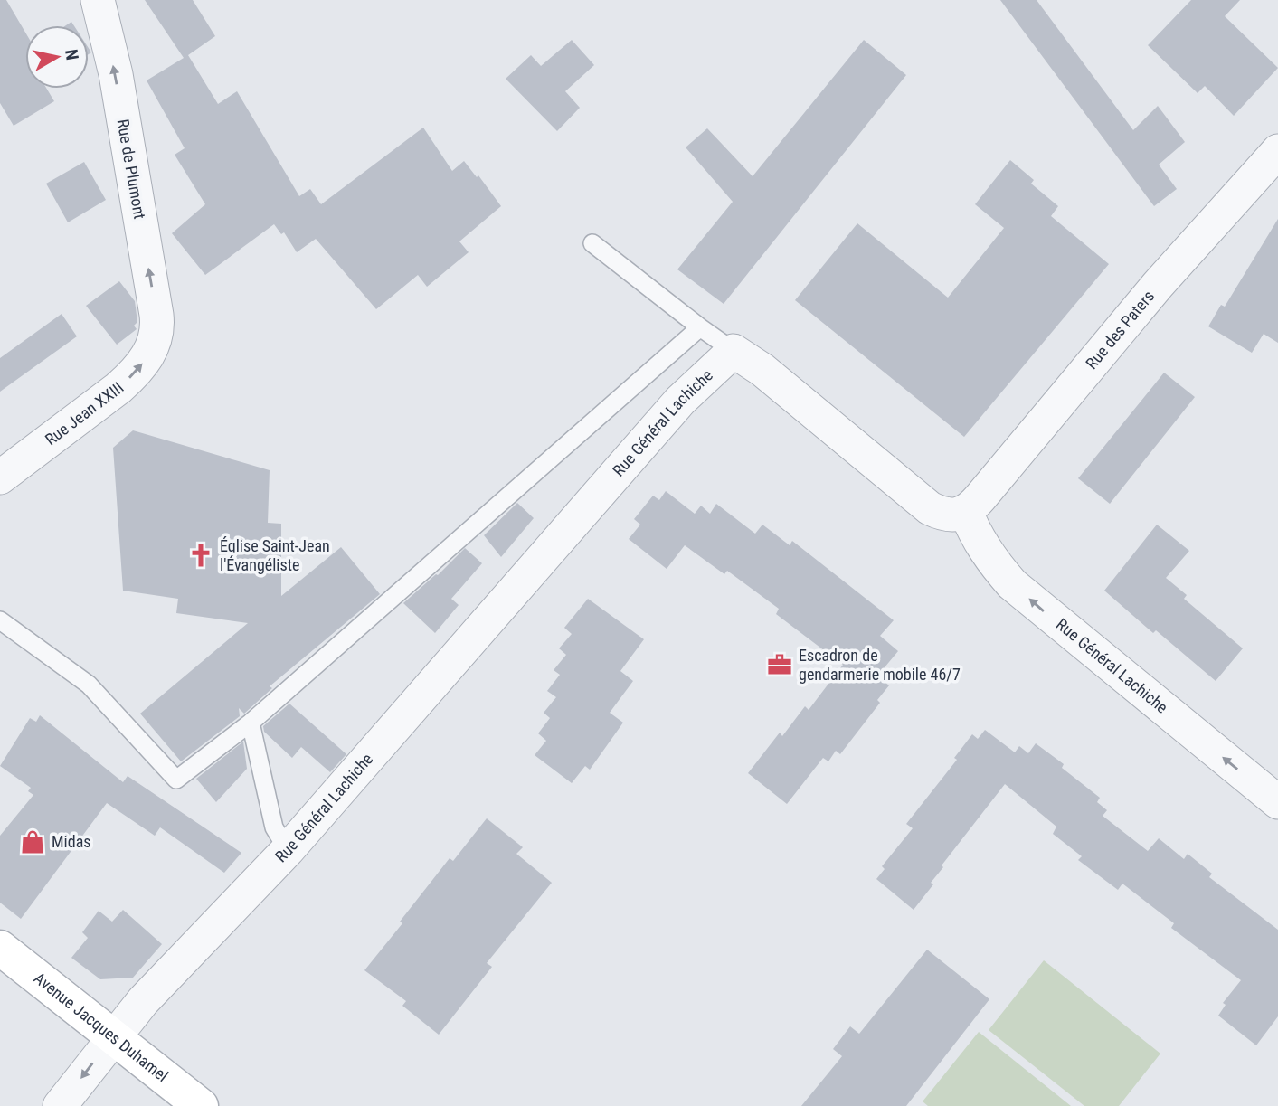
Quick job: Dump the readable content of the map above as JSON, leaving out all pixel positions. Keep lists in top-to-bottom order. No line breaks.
{"streets":{"main road":["Avenue Jacques Duhamel"],"street":["Rue de Plumont","Rue des Paters","Rue Jean XXIII","Rue Général Lachiche"]},"crossings":[["Rue de Plumont","Rue Jean XXIII"],["Rue des Paters","Rue Général Lachiche"],["Rue Général Lachiche","Avenue Jacques Duhamel"]],"one_way":["Rue de Plumont","Rue Jean XXIII"],"places":{"church":["Église Saint-Jean l'Évangéliste"],"office":["Escadron de gendarmerie mobile 46/7"],"shop":["Midas"]},"north":"right"}
